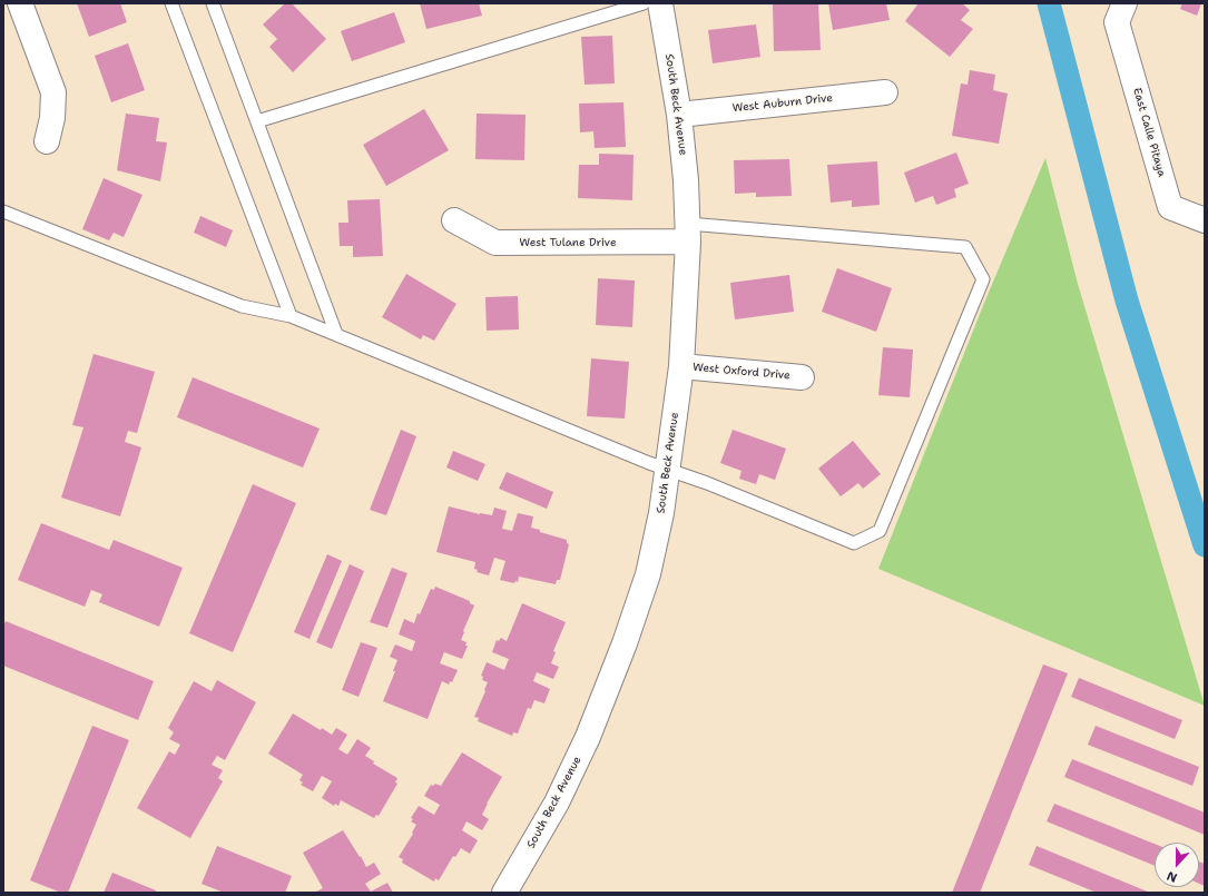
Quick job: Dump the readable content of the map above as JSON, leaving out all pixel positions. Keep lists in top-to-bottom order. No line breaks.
{"streets":{"street":["West Auburn Drive","South Beck Avenue","East Calle Pitaya","West Tulane Drive","West Oxford Drive"]},"crossings":[["West Auburn Drive","South Beck Avenue"],["South Beck Avenue","West Tulane Drive"],["South Beck Avenue","West Oxford Drive"]],"north":"bottom"}
